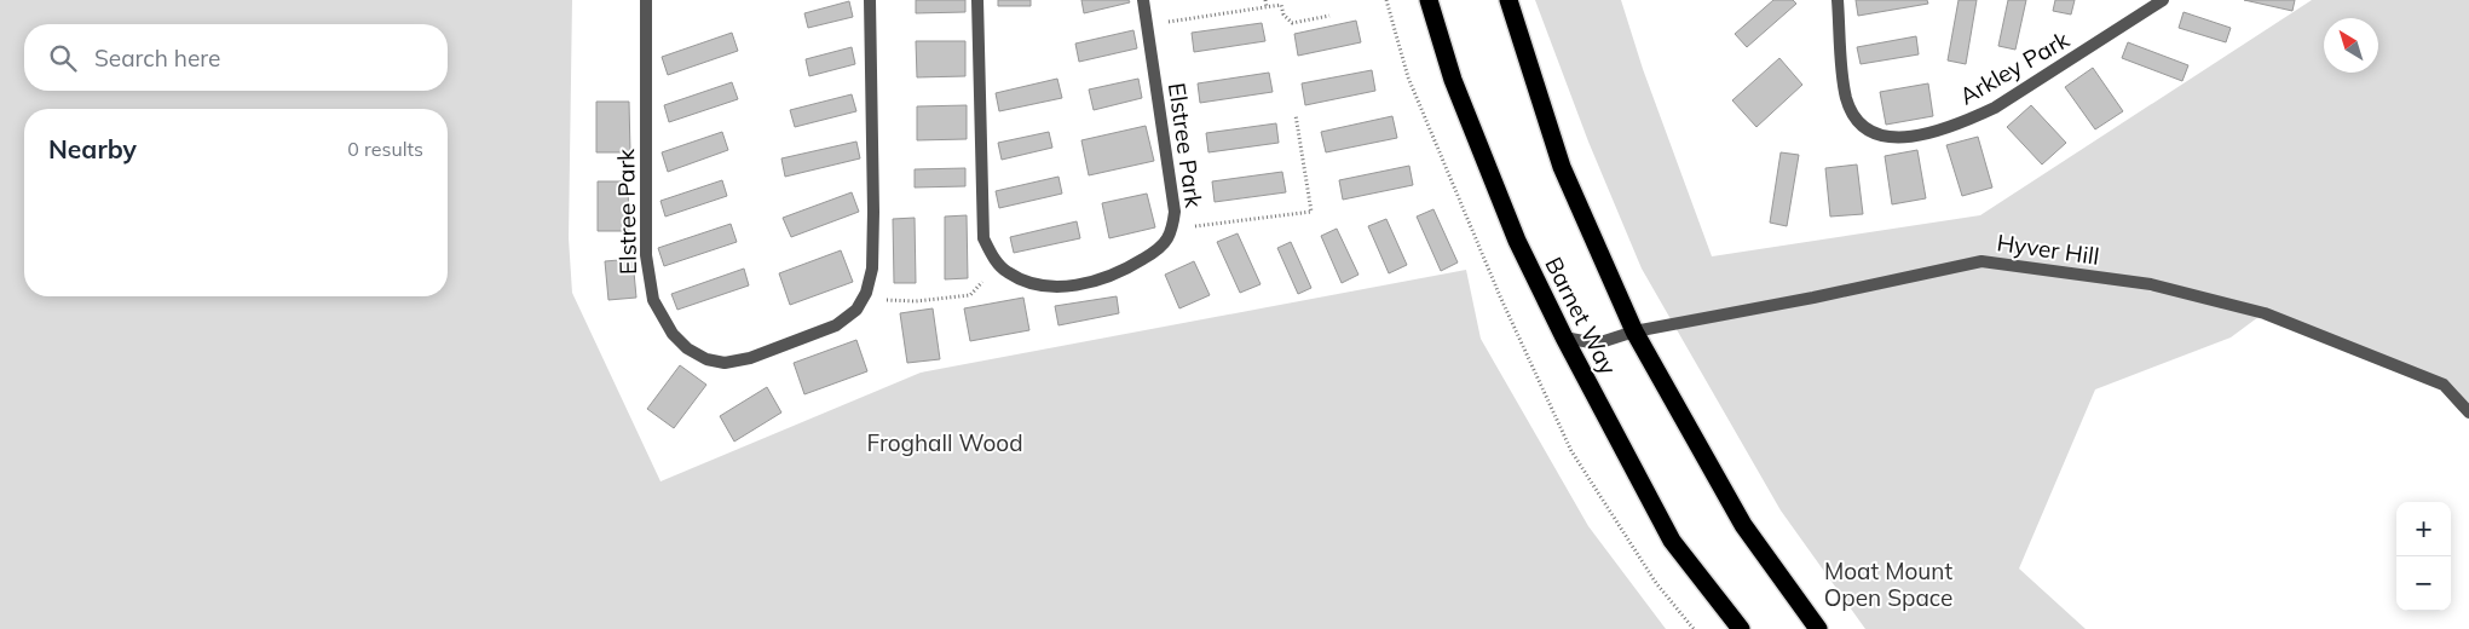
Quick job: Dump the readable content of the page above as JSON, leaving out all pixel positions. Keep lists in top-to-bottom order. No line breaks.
{"streets":{"highway":["Barnet Way"],"street":["Arkley Park","Elstree Park","Hyver Hill"]},"crossings":[["Hyver Hill","Barnet Way"]],"parks":["Froghall Wood","Moat Mount Open Space"],"north":"top left","page":{"search":"Search here","heading":["Nearby","0 results"],"map_buttons":["+","−"]}}
